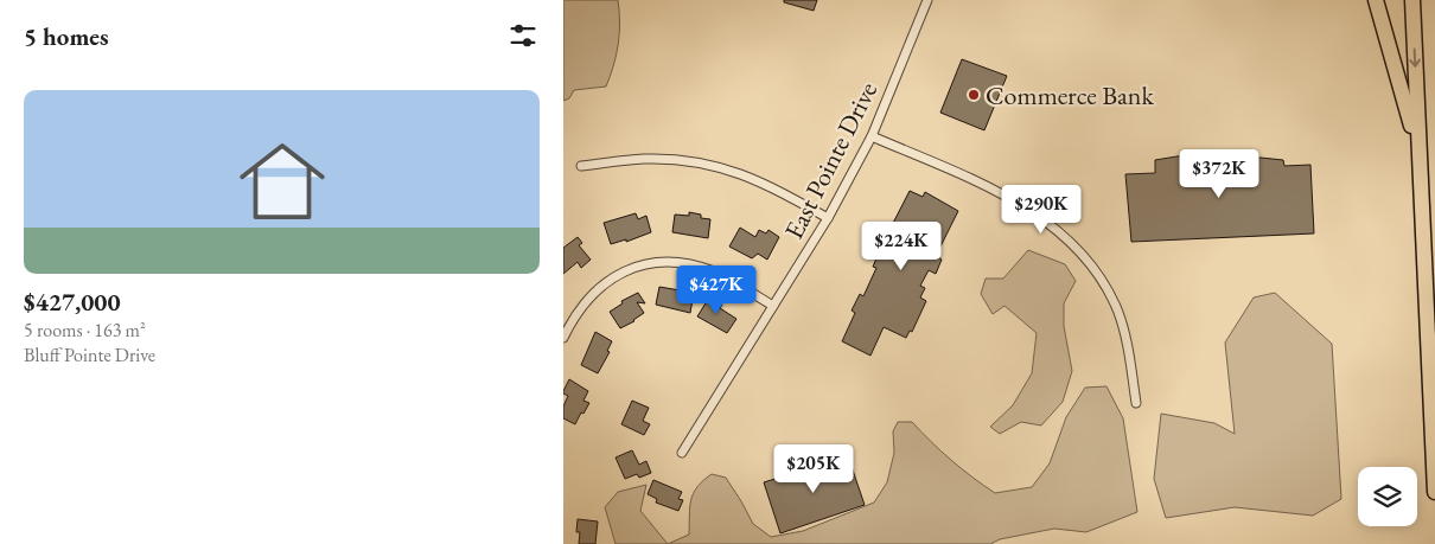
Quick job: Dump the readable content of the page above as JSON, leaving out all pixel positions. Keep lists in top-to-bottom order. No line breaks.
{"streets":{"street":["East Pointe Drive"]},"places":["Commerce Bank"],"page":{"heading":"5 homes","list":[{"name":"$427,000","note":"5 rooms · 163 m² · Bluff Pointe Drive"}],"price":["$372K","$290K","$224K","$427K","$205K"]}}
